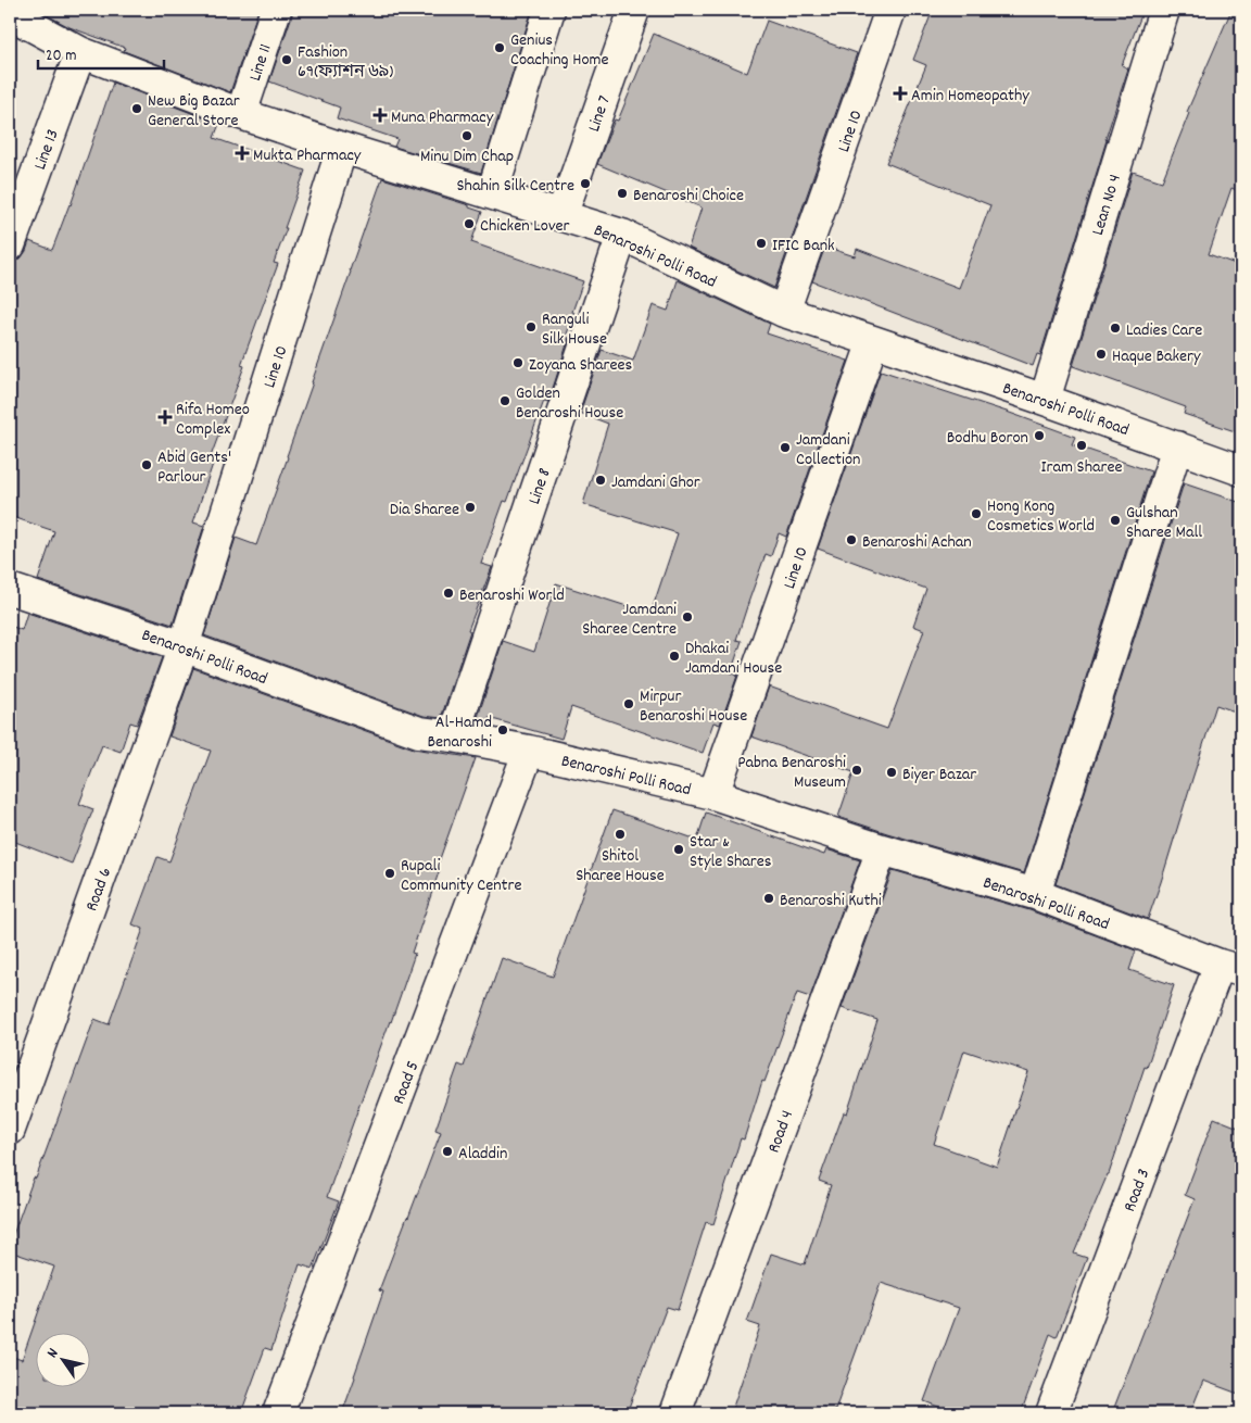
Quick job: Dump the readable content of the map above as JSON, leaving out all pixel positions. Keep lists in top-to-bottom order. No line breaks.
{"streets":{"street":["Line 11","Line 7","Line 10","Line 13","Lean No 4","Benaroshi Polli Road","Line 8","Road 6","Road 5","Road 4","Road 3"]},"crossings":[["Line 11","Benaroshi Polli Road"],["Line 7","Benaroshi Polli Road"],["Line 10","Benaroshi Polli Road"],["Line 10","Road 6"],["Line 13","Benaroshi Polli Road"],["Lean No 4","Benaroshi Polli Road"],["Benaroshi Polli Road","Line 8"],["Benaroshi Polli Road","Road 6"],["Benaroshi Polli Road","Road 5"],["Benaroshi Polli Road","Road 4"],["Benaroshi Polli Road","Road 3"]],"places":{"other":["Genius Coaching Home","Fashion 69(ফ্যাশন ৬৯)","New Big Bazar General Store","Minu Dim Chap","Shahin Silk Centre","Benaroshi Choice","Chicken Lover","IFIC Bank","Ranguli Silk House","Ladies Care","Haque Bakery","Zoyana Sharees","Golden Benaroshi House","Bodhu Boron","Iram Sharee","Jamdani Collection","Abid Gents' Parlour","Jamdani Ghor","Dia Sharee","Hong Kong Cosmetics World","Gulshan Sharee Mall","Benaroshi Achan","Benaroshi World","Jamdani Sharee Centre","Dhakai Jamdani House","Mirpur Benaroshi House","Al-Hamd Benaroshi","Pabna Benaroshi Museum","Biyer Bazar","Shitol Sharee House","Star & Style Shares","Rupali Community Centre","Benaroshi Kuthi","Aladdin"],"health":["Amin Homeopathy","Muna Pharmacy","Mukta Pharmacy","Rifa Homeo Complex"]},"scale_bar":"20 m","north":"top left"}
